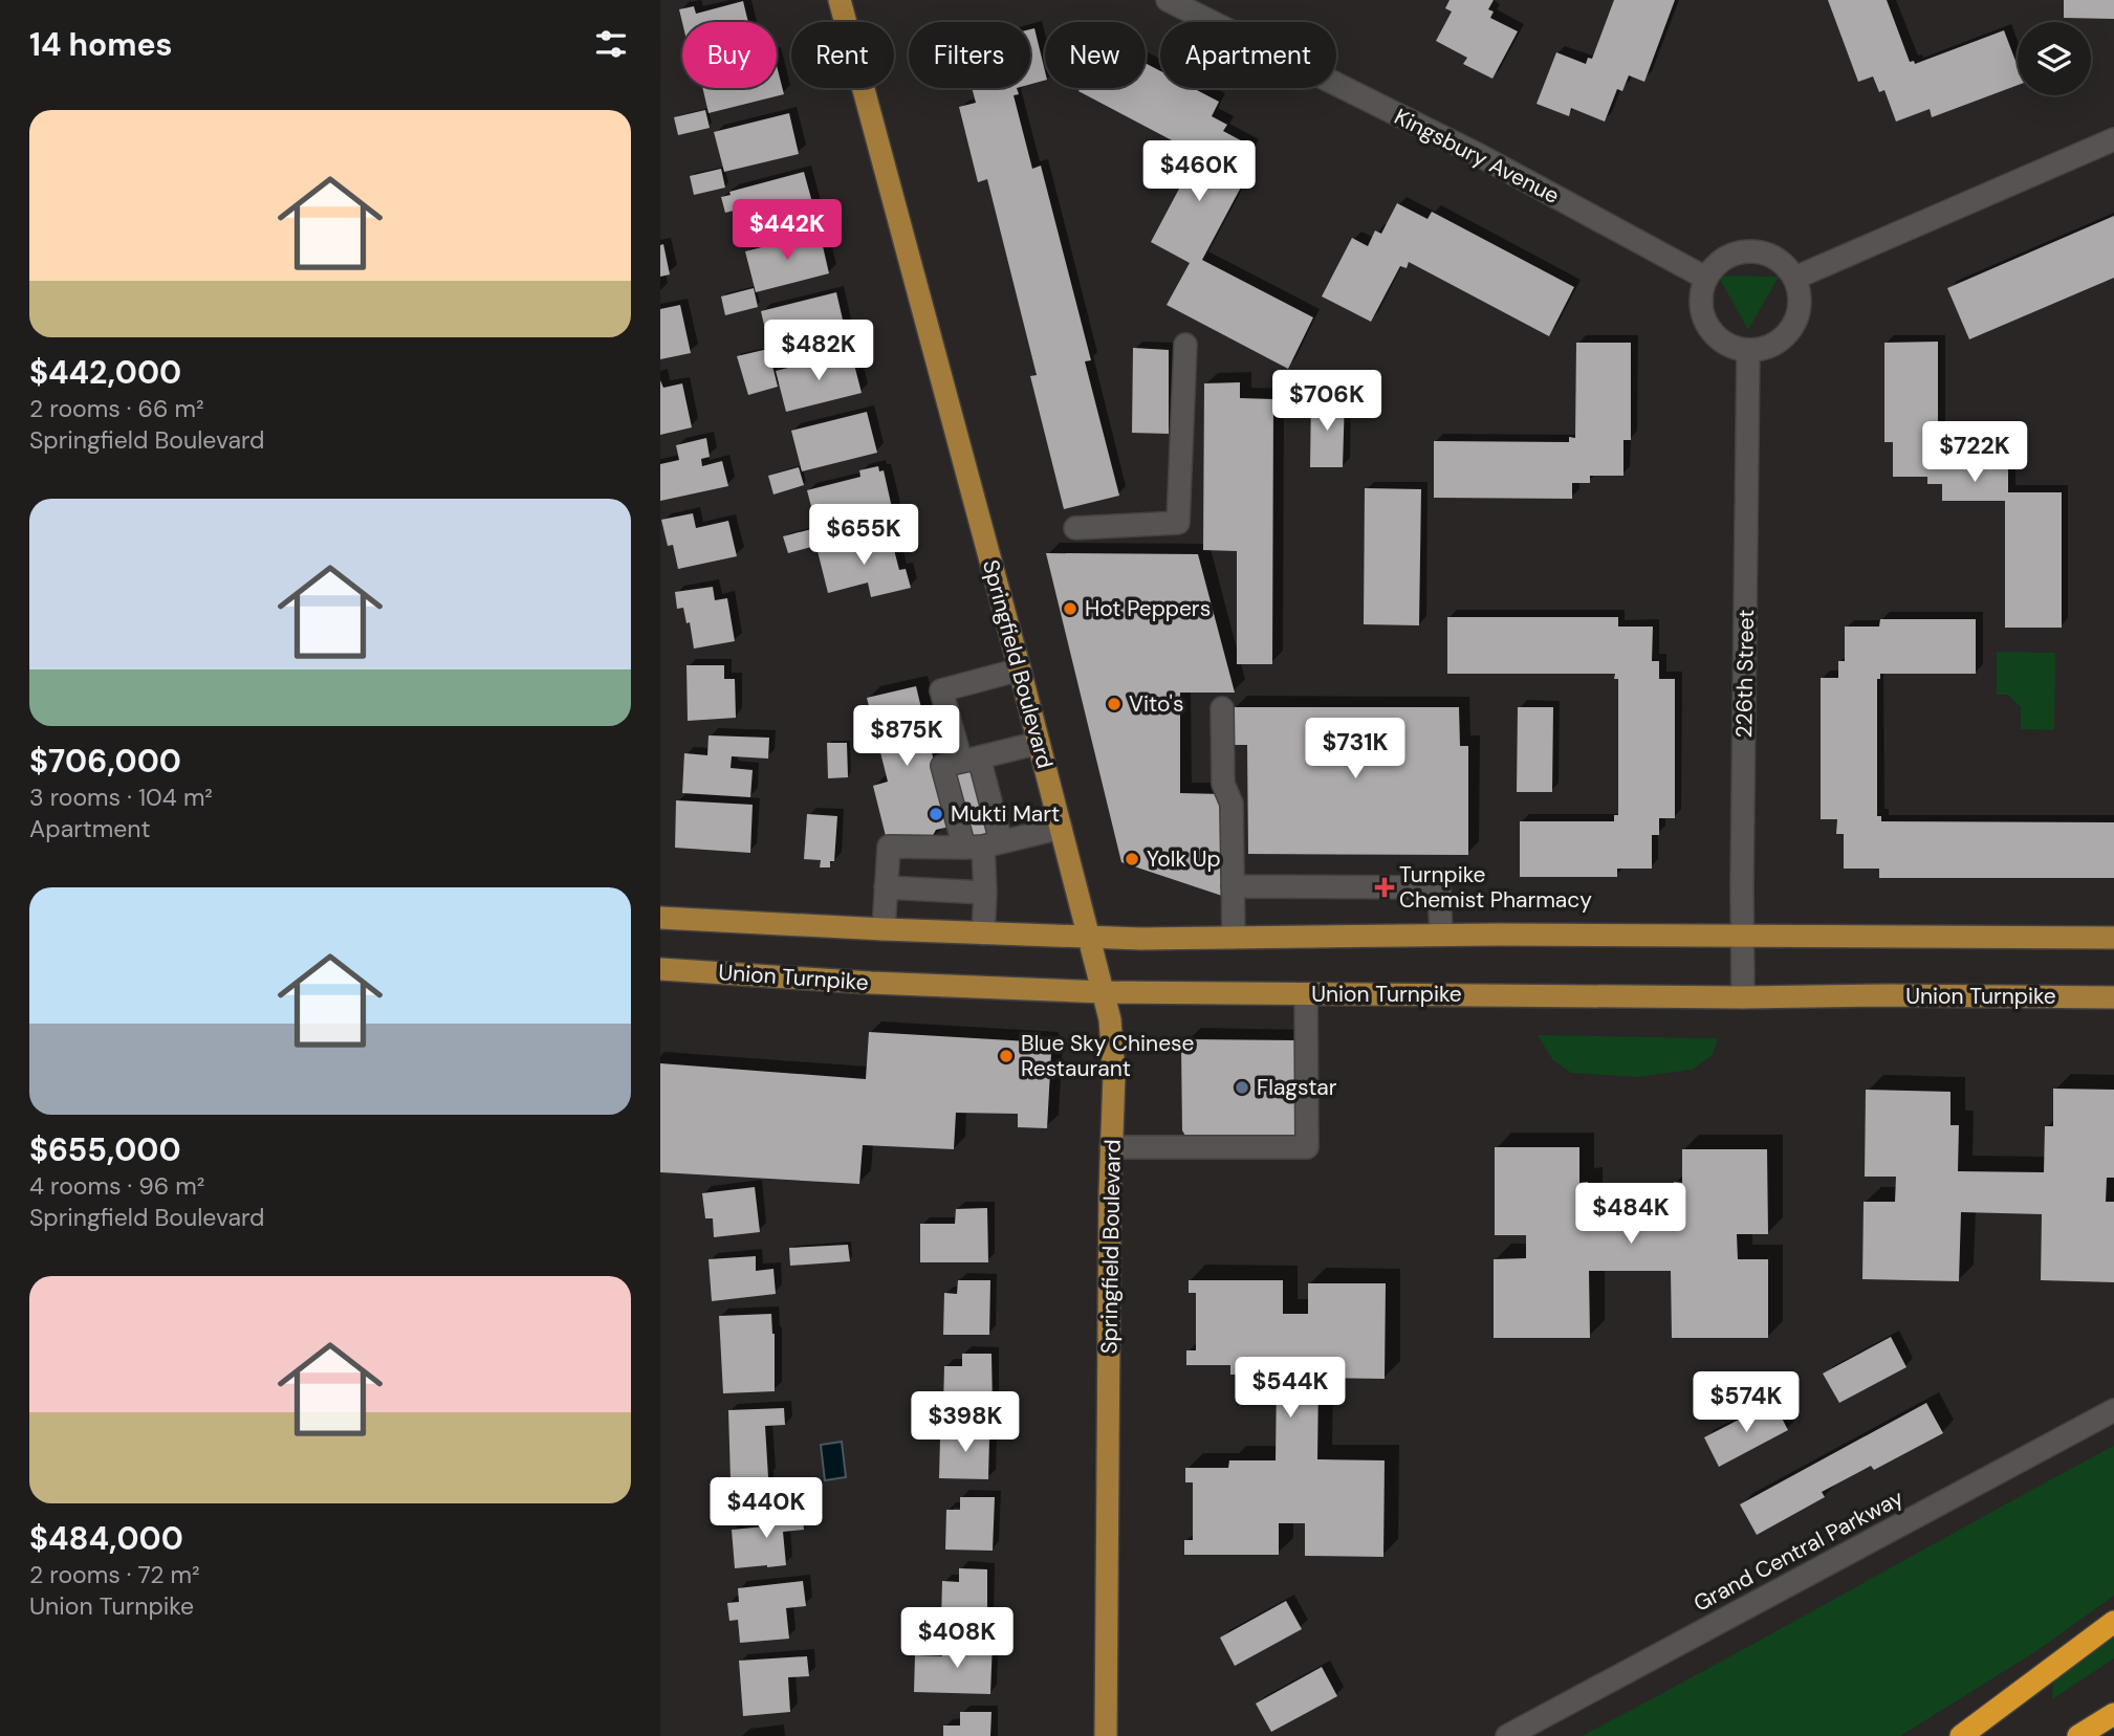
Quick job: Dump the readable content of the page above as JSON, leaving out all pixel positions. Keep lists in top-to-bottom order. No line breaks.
{"streets":{"main road":["Springfield Boulevard","Union Turnpike"],"street":["Kingsbury Avenue","226th Street","Grand Central Parkway"]},"crossings":[["Kingsbury Avenue","226th Street"],["Springfield Boulevard","Union Turnpike"],["226th Street","Union Turnpike"]],"places":{"other":["Hot Peppers","Vito's","Mukti Mart","Yolk Up","Blue Sky Chinese Restaurant","Flagstar"],"health":["Turnpike Chemist Pharmacy"]},"page":{"heading":"14 homes","chip":["Buy","Rent","Filters","New","Apartment"],"list":[{"name":"$442,000","note":"2 rooms · 66 m² · Springfield Boulevard"},{"name":"$706,000","note":"3 rooms · 104 m² · Apartment"},{"name":"$655,000","note":"4 rooms · 96 m² · Springfield Boulevard"},{"name":"$484,000","note":"2 rooms · 72 m² · Union Turnpike"}],"price":["$460K","$442K","$482K","$706K","$722K","$655K","$875K","$731K","$484K","$544K","$574K","$398K","$440K","$408K"]}}
